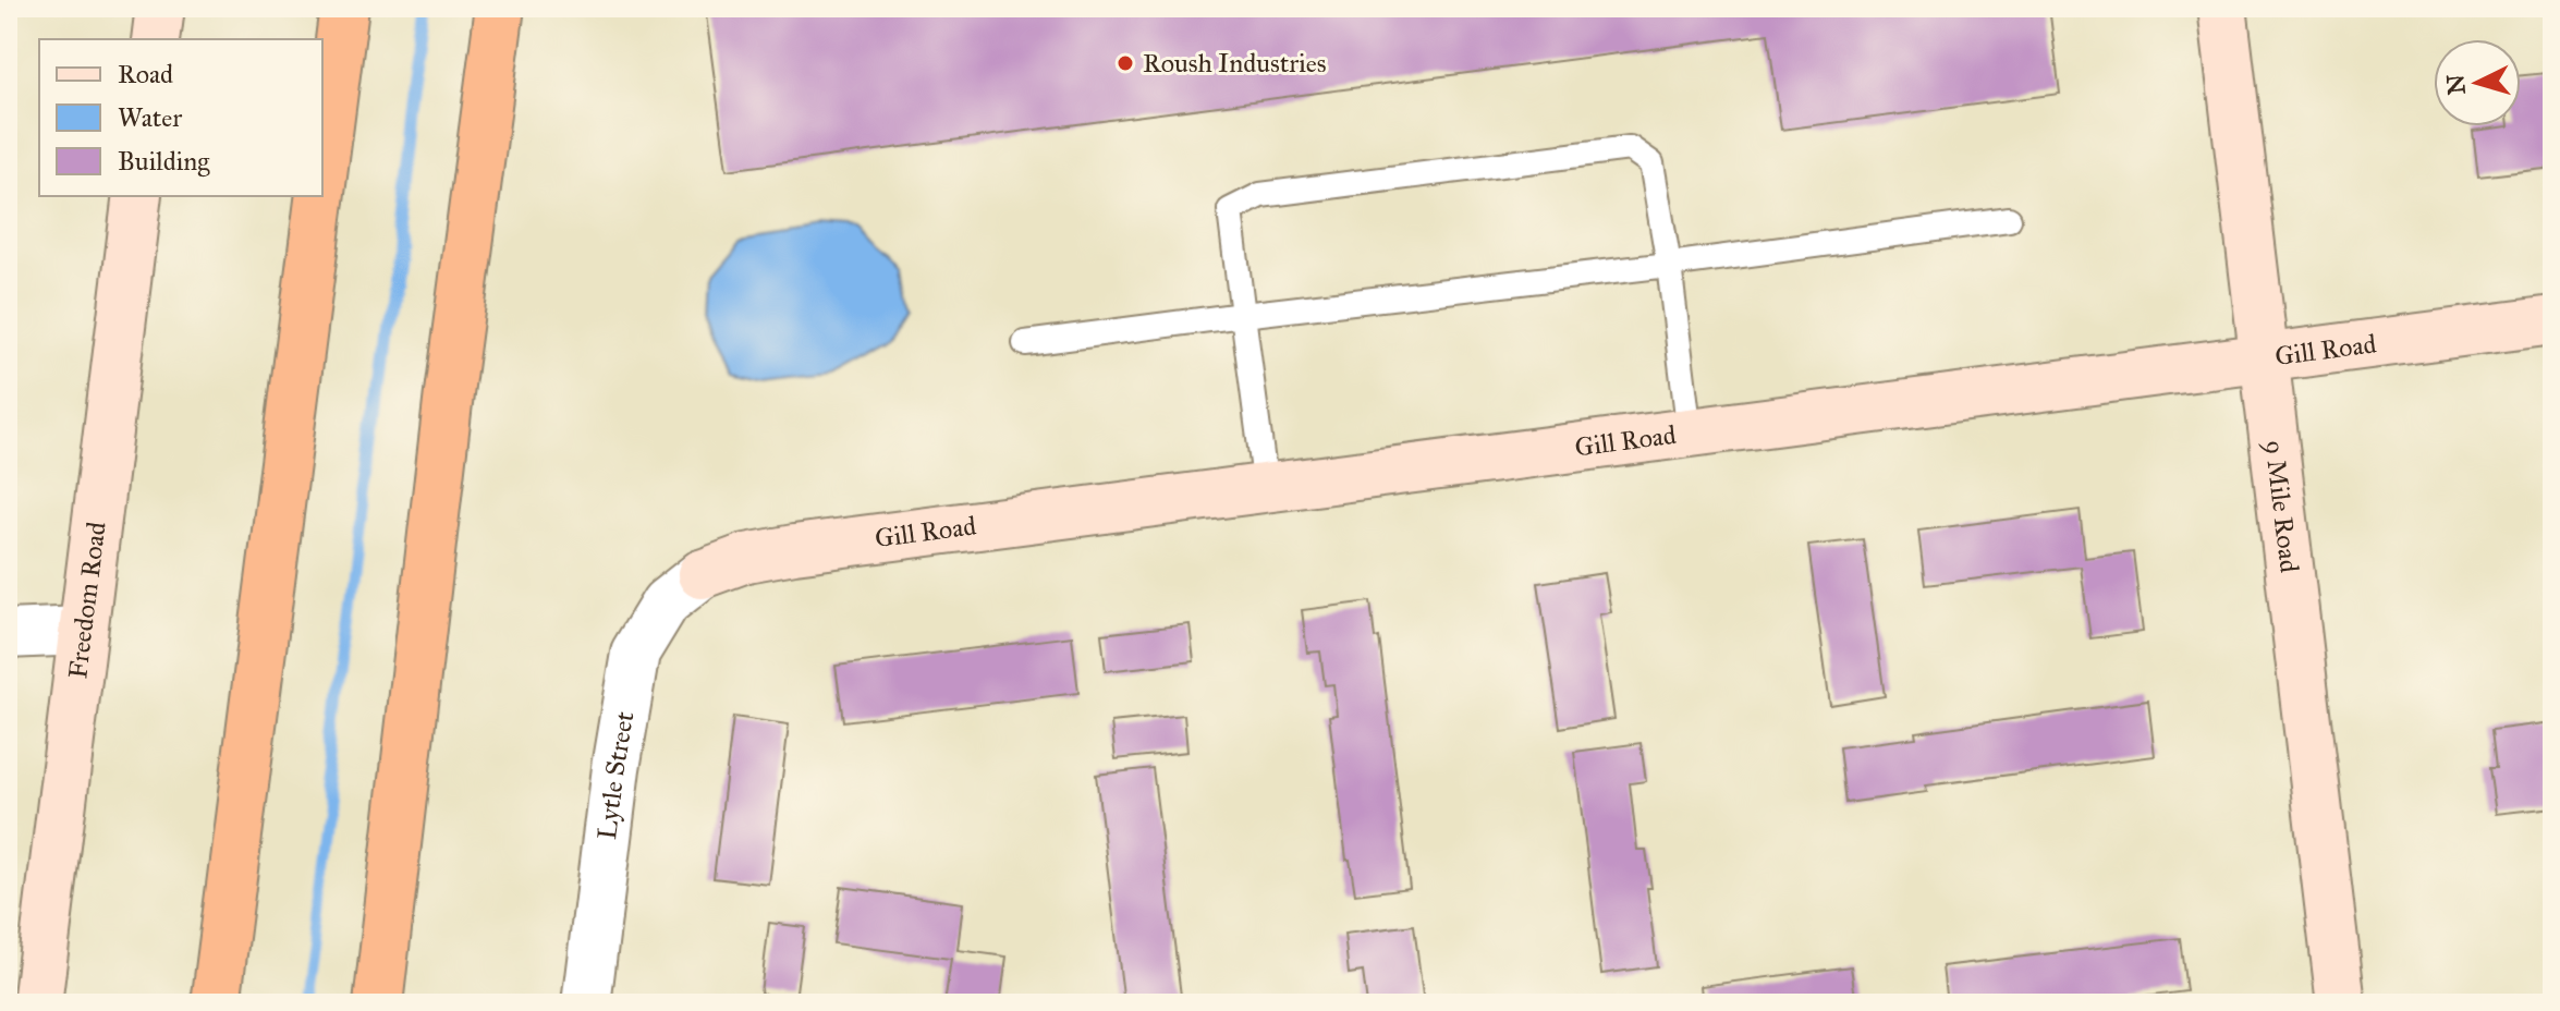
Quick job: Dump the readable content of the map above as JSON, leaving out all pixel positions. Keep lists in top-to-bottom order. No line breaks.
{"streets":{"street":["Gill Road","9 Mile Road","Freedom Road","Lytle Street"]},"crossings":[["Gill Road","9 Mile Road"],["Gill Road","Lytle Street"]],"places":["Roush Industries"],"legend":["Road","Water","Building"],"north":"left"}
